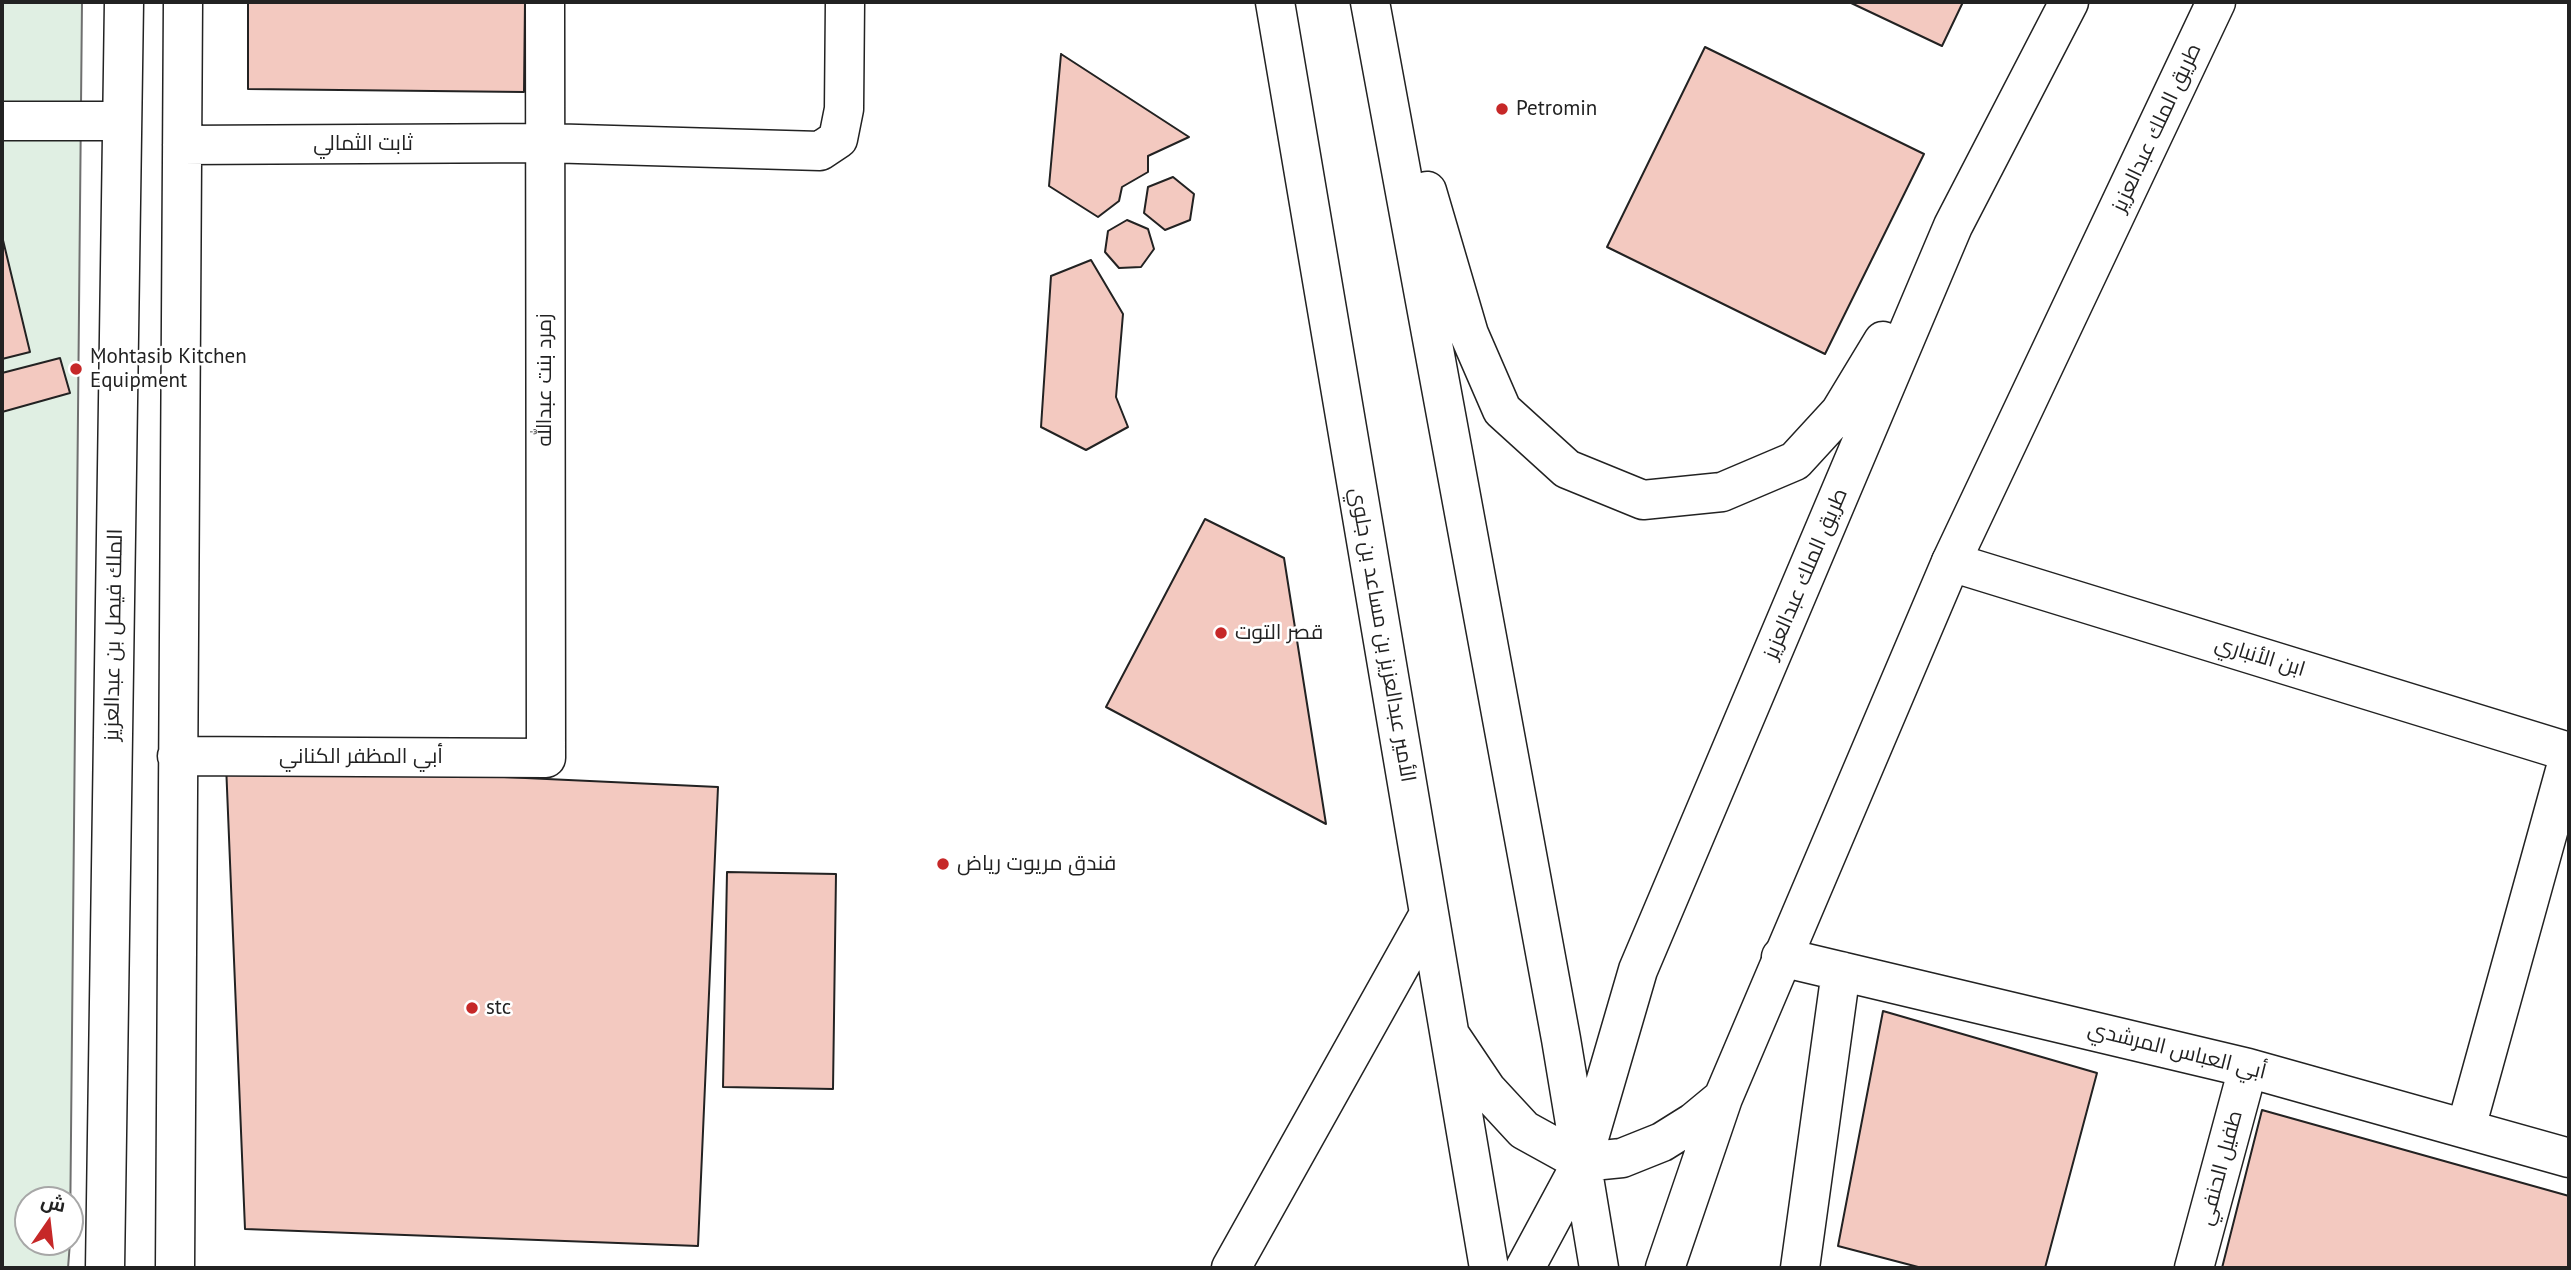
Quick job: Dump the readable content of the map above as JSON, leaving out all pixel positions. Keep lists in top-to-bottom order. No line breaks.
{"streets":{"main road":["طريق الملك عبدالعزيز","ثابت الثمالي","زمرد بنت عبدالله","الملك فيصل بن عبدالعزيز","الأمير عبدالعزيز بن مساعد بن جلوي","ابن الأنباري","أبي المظفر الكناني","أبي العباس المرشدي","طفيل الحنفي"]},"crossings":[["طريق الملك عبدالعزيز","ابن الأنباري"],["طريق الملك عبدالعزيز","أبي العباس المرشدي"],["ثابت الثمالي","زمرد بنت عبدالله"],["زمرد بنت عبدالله","أبي المظفر الكناني"],["أبي العباس المرشدي","طفيل الحنفي"]],"places":["Petromin","Mohtasib Kitchen Equipment","قصر التوت","فندق مريوت رياض","stc"],"north":"top"}
